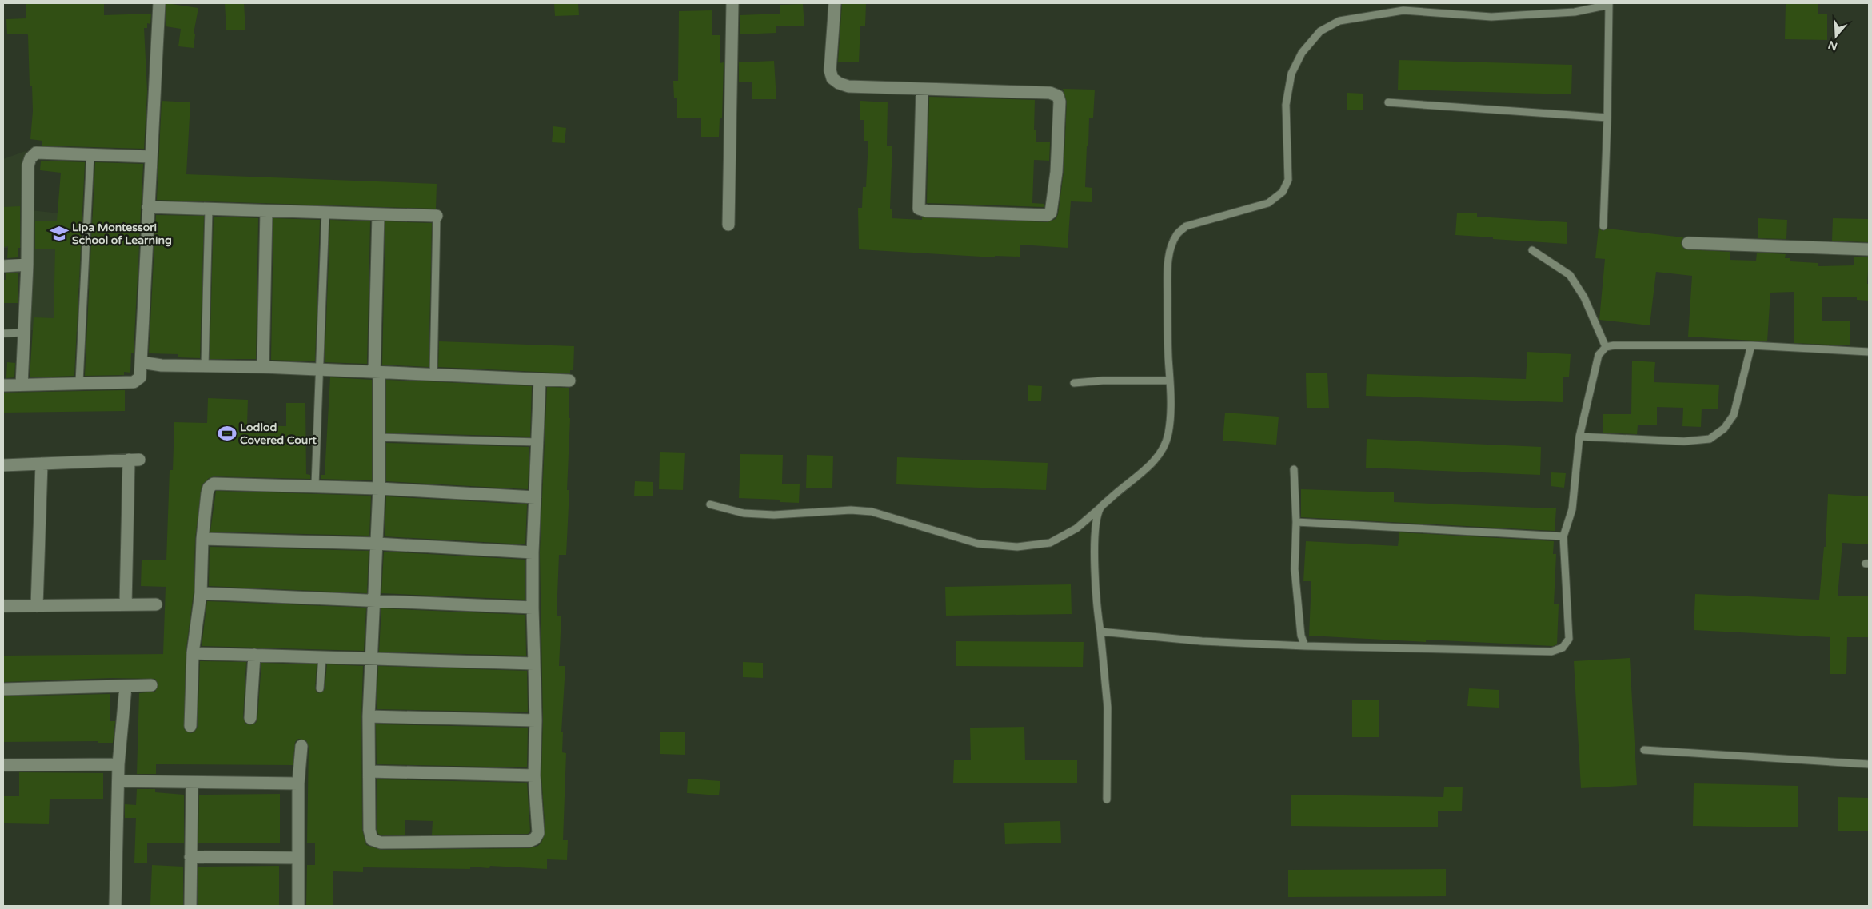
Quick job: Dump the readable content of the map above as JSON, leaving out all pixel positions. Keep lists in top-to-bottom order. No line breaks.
{"places":{"school or university":["Lipa Montessori School of Learning"],"sports":["Lodlod Covered Court"]},"north":"bottom"}
